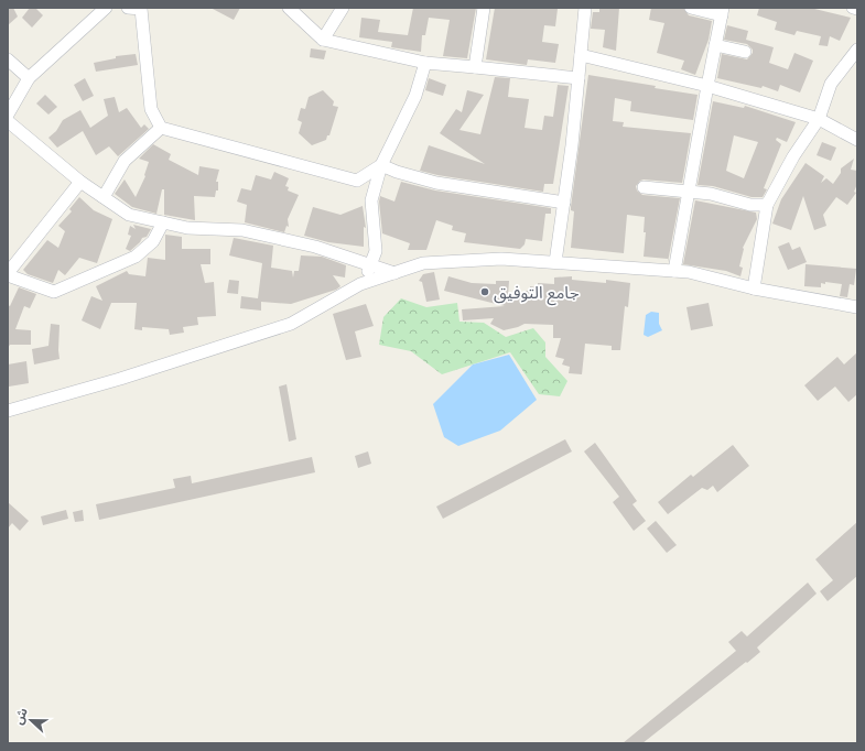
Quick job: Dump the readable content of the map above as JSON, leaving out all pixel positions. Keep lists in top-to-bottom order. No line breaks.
{"places":["جامع التوفيق"],"north":"left"}
